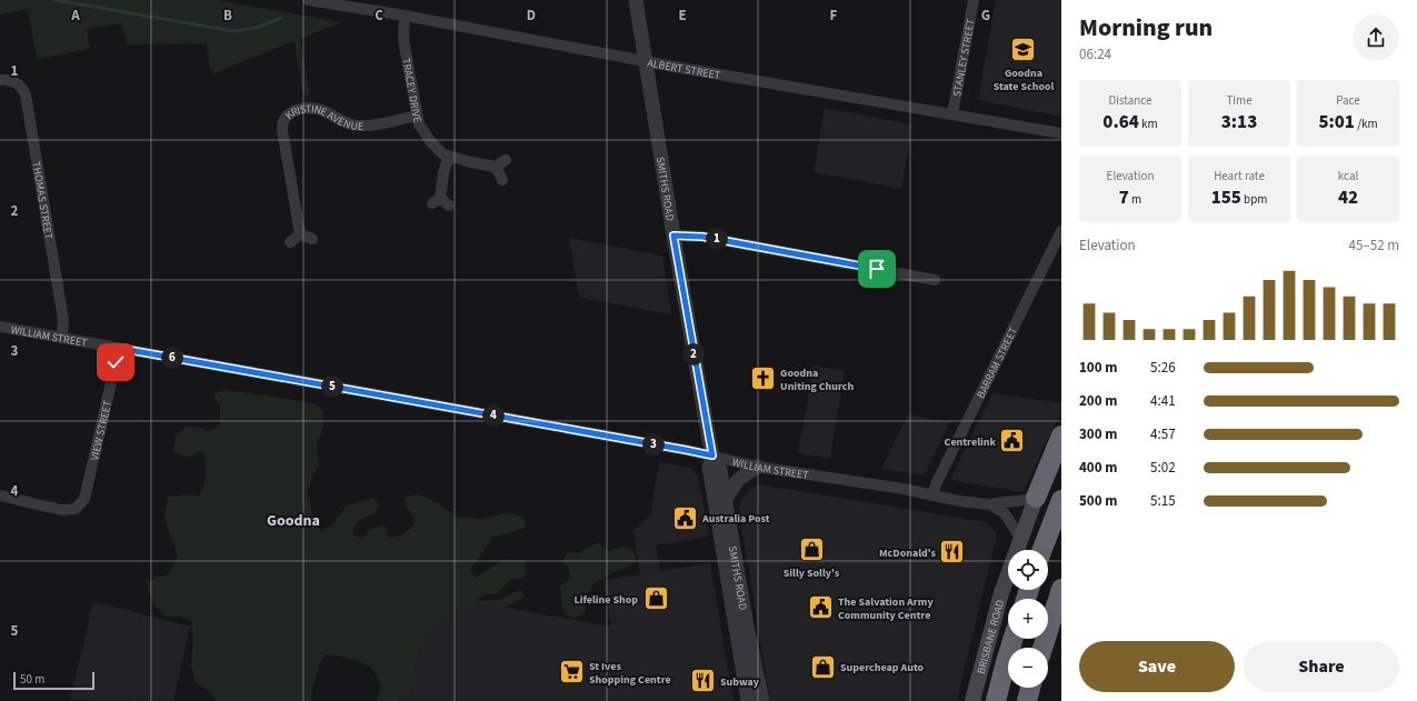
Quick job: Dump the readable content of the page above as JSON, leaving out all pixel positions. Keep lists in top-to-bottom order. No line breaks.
{"streets":{"main road":["BRISBANE ROAD"],"street":["STANLEY STREET","ALBERT STREET","TRACEY DRIVE","KRISTINE AVENUE","SMITHS ROAD","THOMAS STREET","WILLIAM STREET","BARRAM STREET","VIEW STREET"]},"crossings":[["STANLEY STREET","ALBERT STREET"],["ALBERT STREET","TRACEY DRIVE"],["ALBERT STREET","SMITHS ROAD"],["TRACEY DRIVE","KRISTINE AVENUE"],["SMITHS ROAD","WILLIAM STREET"],["THOMAS STREET","WILLIAM STREET"],["WILLIAM STREET","BARRAM STREET"],["WILLIAM STREET","VIEW STREET"],["WILLIAM STREET","BRISBANE ROAD"]],"districts":["Goodna"],"places":{"school or university":["Goodna State School"],"church":["Goodna Uniting Church"],"public building":["Centrelink","Australia Post","The Salvation Army Community Centre"],"shop":["Silly Solly's","Lifeline Shop","Supercheap Auto"],"restaurant":["McDonald's","Subway"],"supermarket":["St Ives Shopping Centre"]},"scale_bar":"50 m","page":{"heading":["Morning run","06:24"],"stats":[["Distance","0.64 km"],["Time","3:13"],["Pace","5:01 /km"],["Elevation","7 m"],["Heart rate","155 bpm"],["kcal","42"]],"chart":["Elevation","45–52 m"],"pins":["1","2","6","5","4","3"],"list":[{"name":"100 m","note":"5:26"},{"name":"200 m","note":"4:41"},{"name":"300 m","note":"4:57"},{"name":"400 m","note":"5:02"},{"name":"500 m","note":"5:15"}],"map_buttons":["+","−"],"buttons":["Save","Share"],"scale":"50 m"},"grid":{"columns":["A","B","C","D","E","F","G"],"rows":["1","2","3","4","5"]}}
